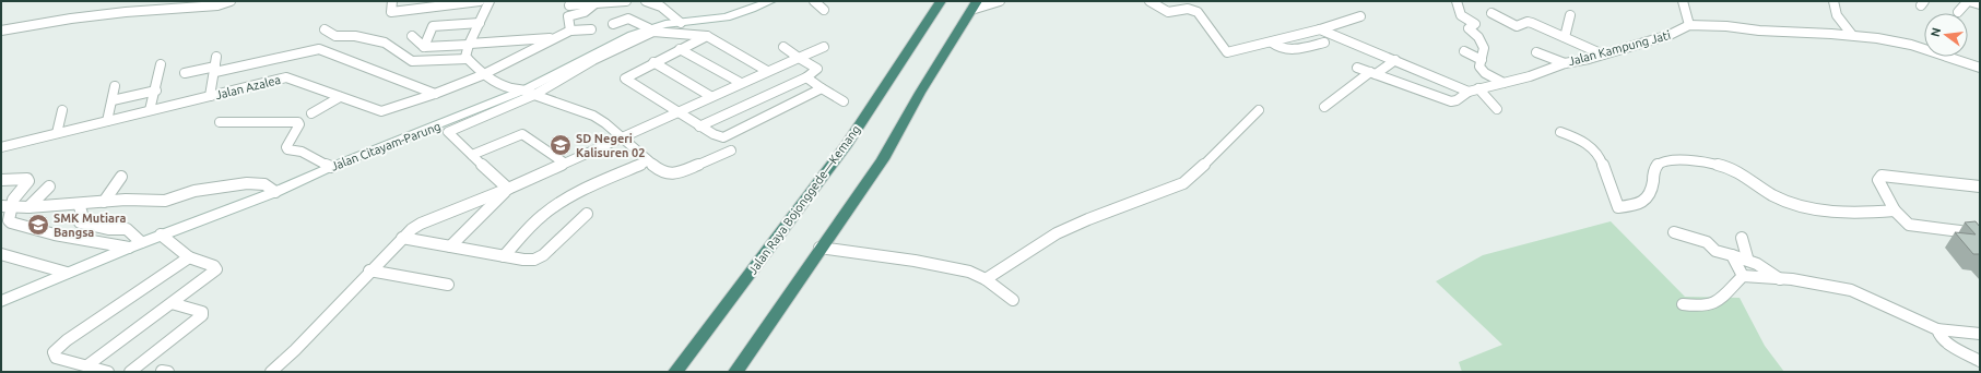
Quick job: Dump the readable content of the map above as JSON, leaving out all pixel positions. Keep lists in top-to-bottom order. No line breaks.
{"streets":{"highway":["Jalan Raya Bojonggede—Kemang"],"main road":["Jalan Citayam-Parung"],"street":["Jalan Kampung Jati","Jalan Azalea"]},"places":{"school or university":["SD Negeri Kalisuren 02","SMK Mutiara Bangsa"]},"north":"left"}
